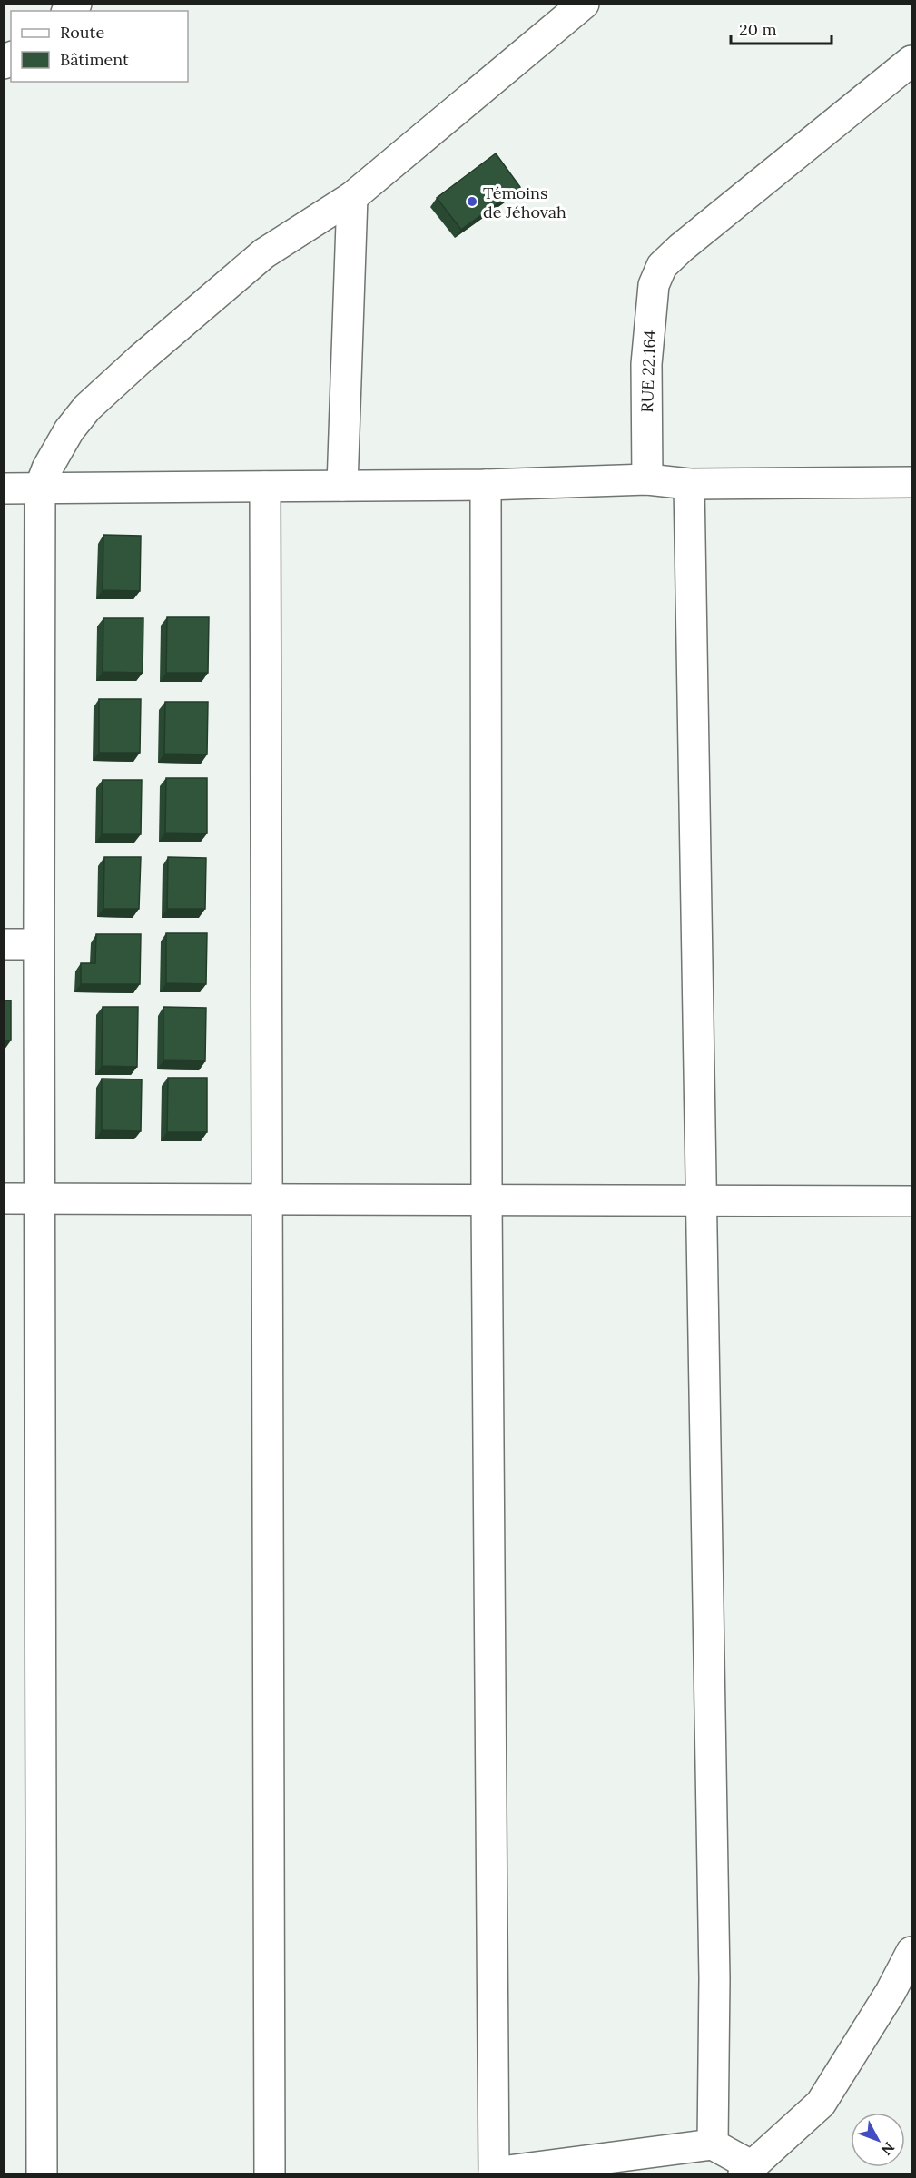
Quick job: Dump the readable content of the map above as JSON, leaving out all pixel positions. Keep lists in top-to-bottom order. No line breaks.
{"streets":{"street":["RUE 22.164"]},"places":["Témoins de Jéhovah"],"legend":["Route","Bâtiment"],"scale_bar":"20 m","north":"bottom right"}
